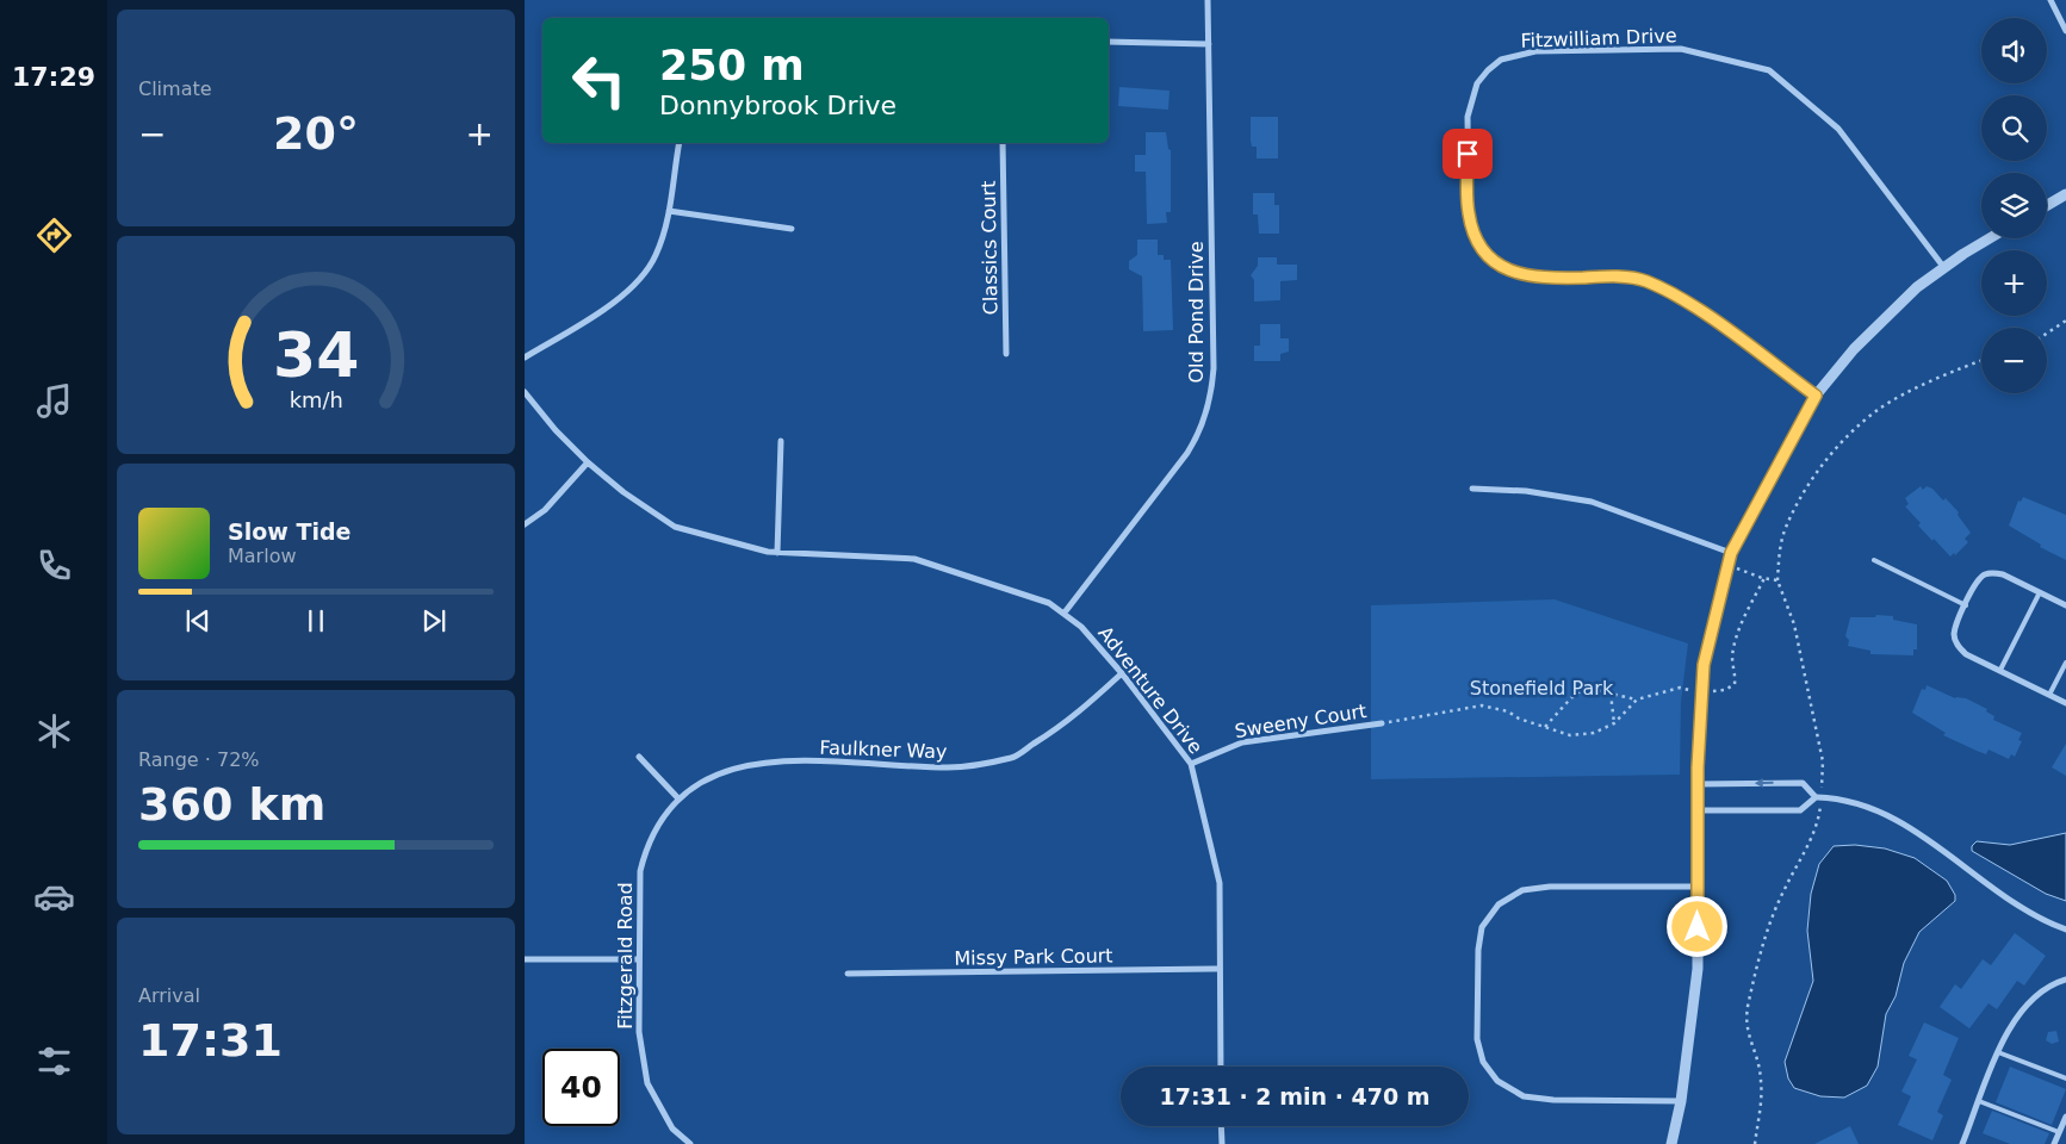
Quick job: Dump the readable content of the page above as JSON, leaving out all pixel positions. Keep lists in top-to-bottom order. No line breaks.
{"streets":{"street":["Fitzwilliam Drive","Classics Court","Old Pond Drive","Adventure Drive","Sweeny Court","Faulkner Way","Fitzgerald Road","Missy Park Court"]},"crossings":[["Old Pond Drive","Adventure Drive"],["Adventure Drive","Sweeny Court"],["Adventure Drive","Faulkner Way"],["Adventure Drive","Missy Park Court"],["Faulkner Way","Fitzgerald Road"]],"parks":["Stonefield Park"],"page":{"tabs":"17:29","tile":["Climate",["Range · 72%","360 km"],["Arrival","17:31"]],"map_buttons":["+","−"],"turn":["250 m","Donnybrook Drive"],"heat":["−","20°","+"],"song":["Slow Tide","Marlow"],"limit":"40","trip":"17:31 · 2 min · 470 m","gauge":["34","km/h"]}}
